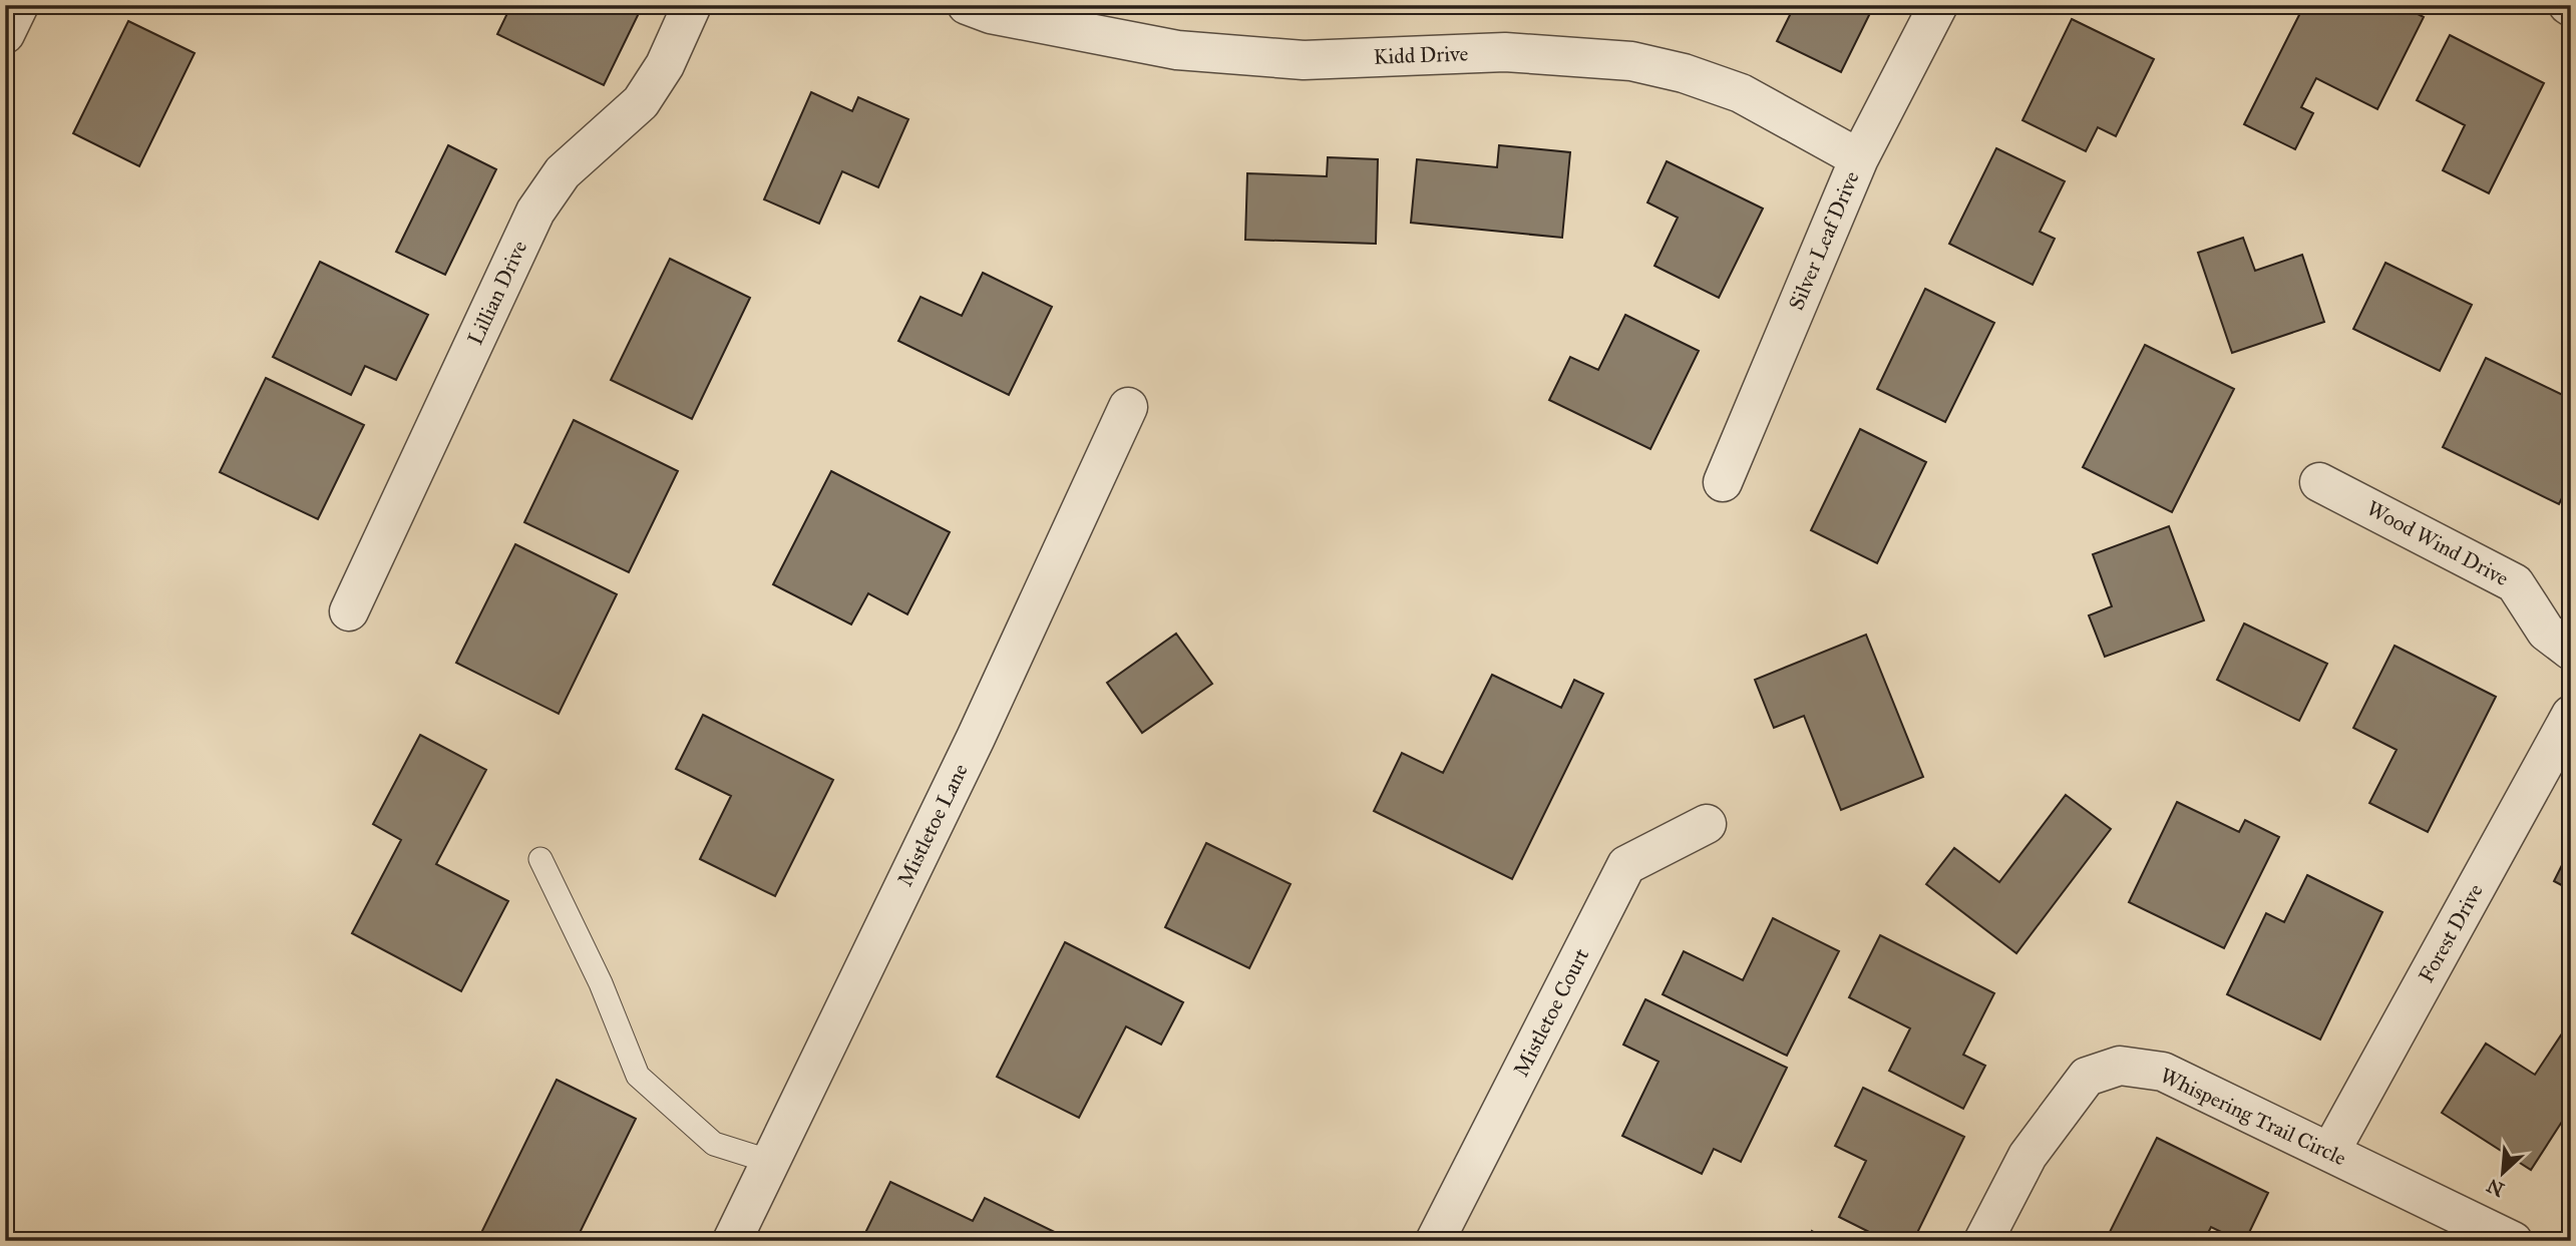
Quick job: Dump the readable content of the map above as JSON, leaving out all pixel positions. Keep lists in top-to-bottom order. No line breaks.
{"streets":{"street":["Kidd Drive","Silver Leaf Drive","Lillian Drive","Wood Wind Drive","Mistletoe Lane","Forest Drive","Mistletoe Court","Whispering Trail Circle"]},"crossings":[["Kidd Drive","Silver Leaf Drive"],["Forest Drive","Whispering Trail Circle"]],"north":"bottom left"}
